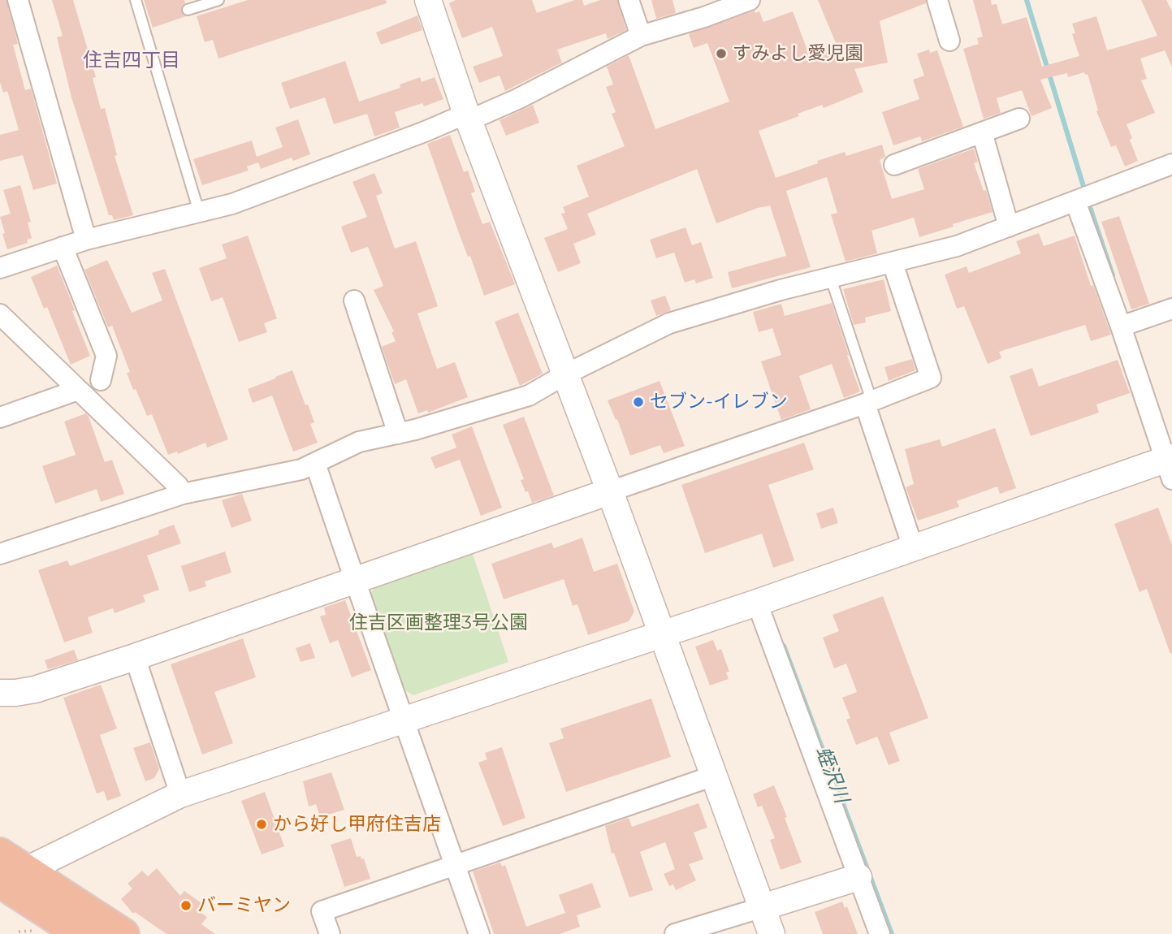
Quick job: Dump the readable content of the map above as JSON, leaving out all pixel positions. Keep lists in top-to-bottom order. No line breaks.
{"districts":["住吉四丁目"],"water":["蛭沢川"],"parks":["住吉区画整理3号公園"],"places":["すみよし愛児園","セブン-イレブン","から好し甲府住吉店","バーミヤン"]}
